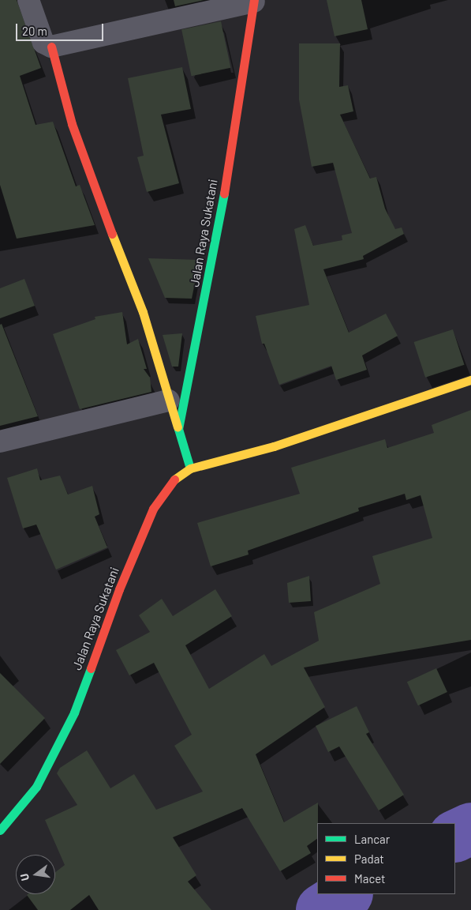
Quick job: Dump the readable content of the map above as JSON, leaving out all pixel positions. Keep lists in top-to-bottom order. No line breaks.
{"streets":{"street":["Jalan Raya Sukatani"]},"legend":["Lancar","Padat","Macet"],"scale_bar":"20 m","north":"left"}
